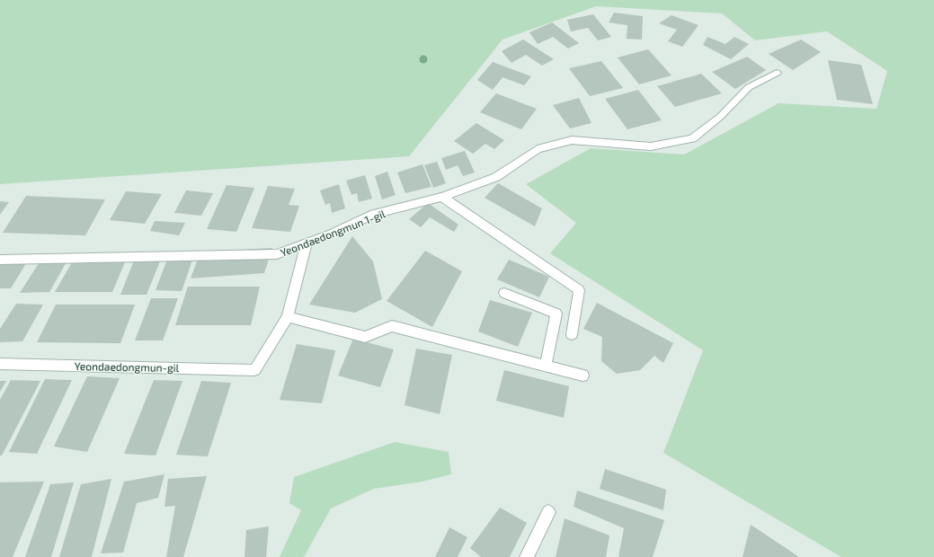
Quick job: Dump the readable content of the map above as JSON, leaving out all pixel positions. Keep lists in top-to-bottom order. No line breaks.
{"streets":{"street":["Yeondaedongmun 1-gil","Yeondaedongmun-gil"]}}
